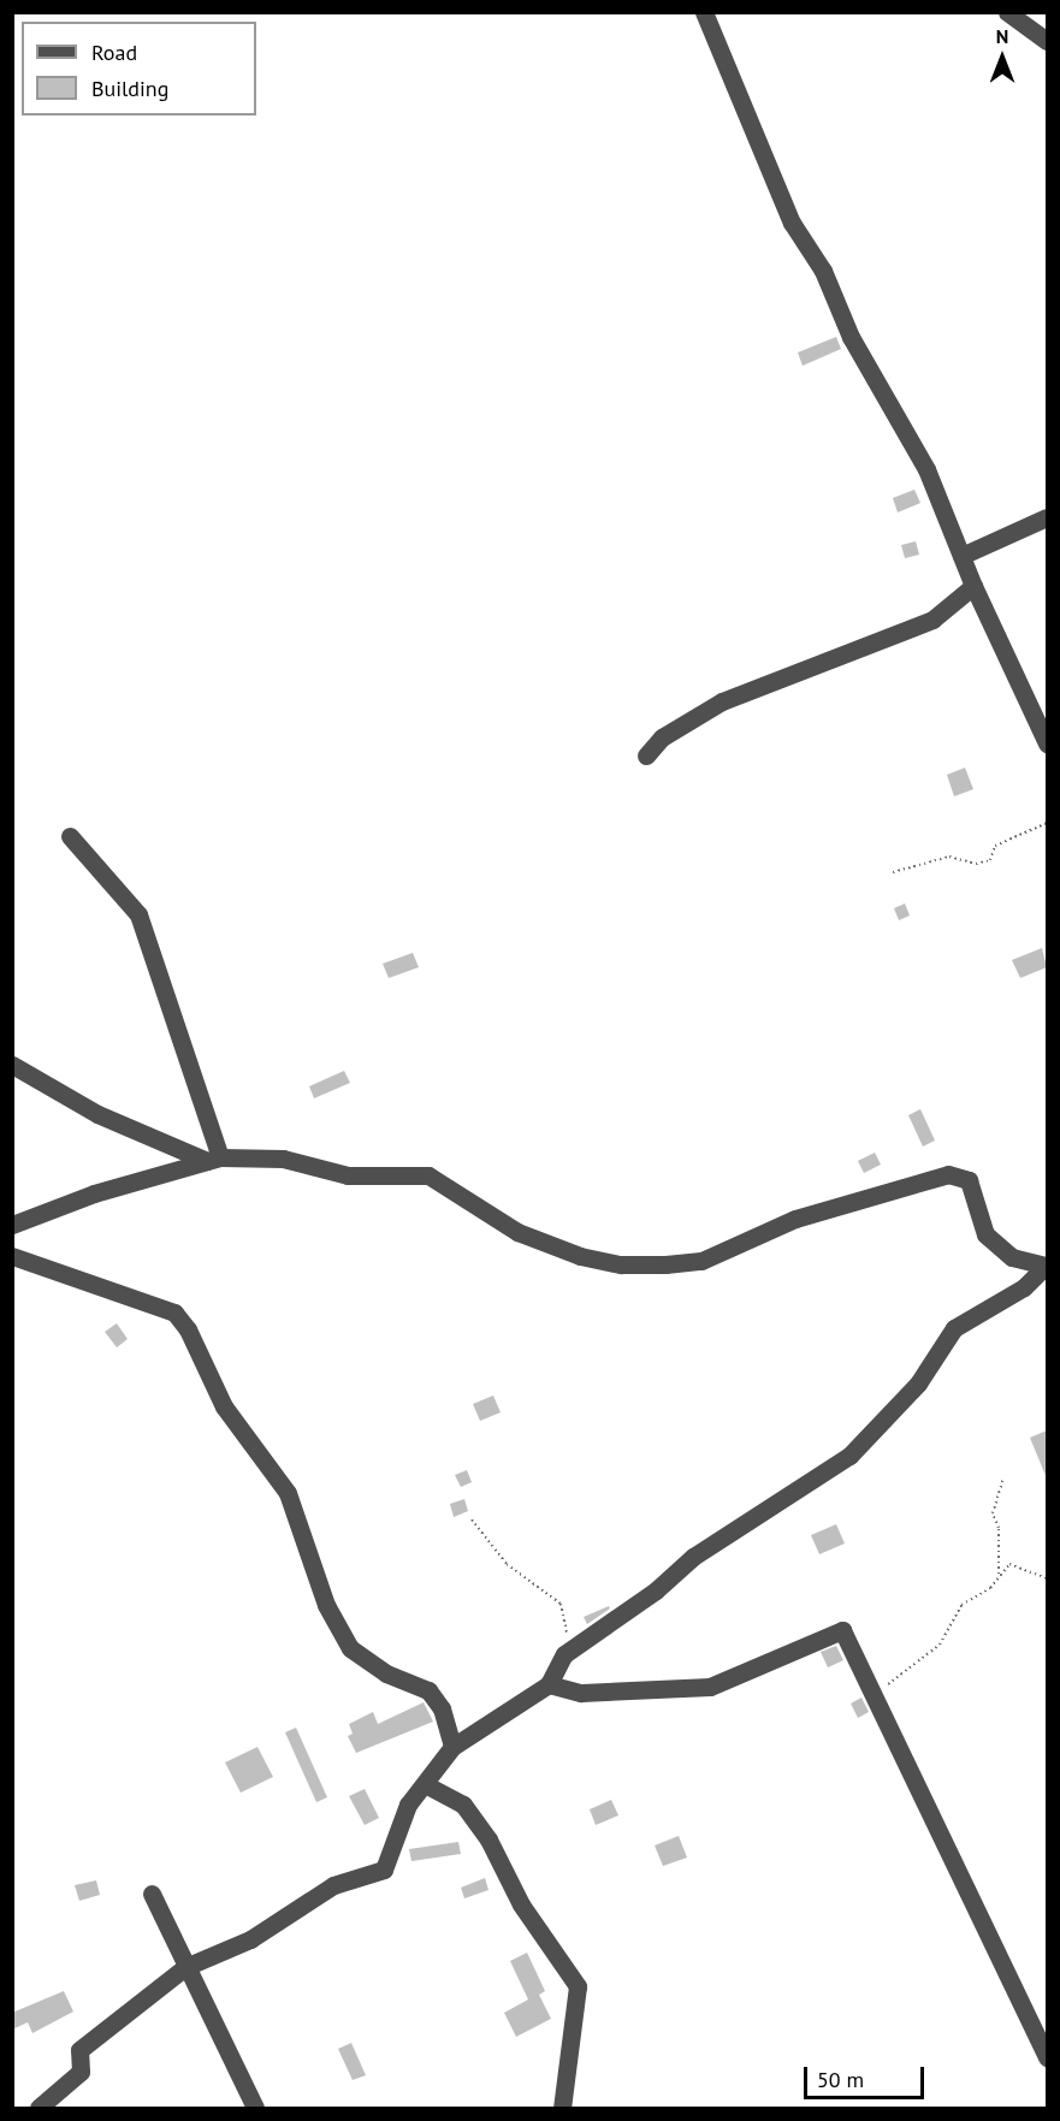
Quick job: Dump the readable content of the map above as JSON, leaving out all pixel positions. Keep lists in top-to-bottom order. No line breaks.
{"legend":["Road","Building"],"scale_bar":"50 m","north":"top"}
